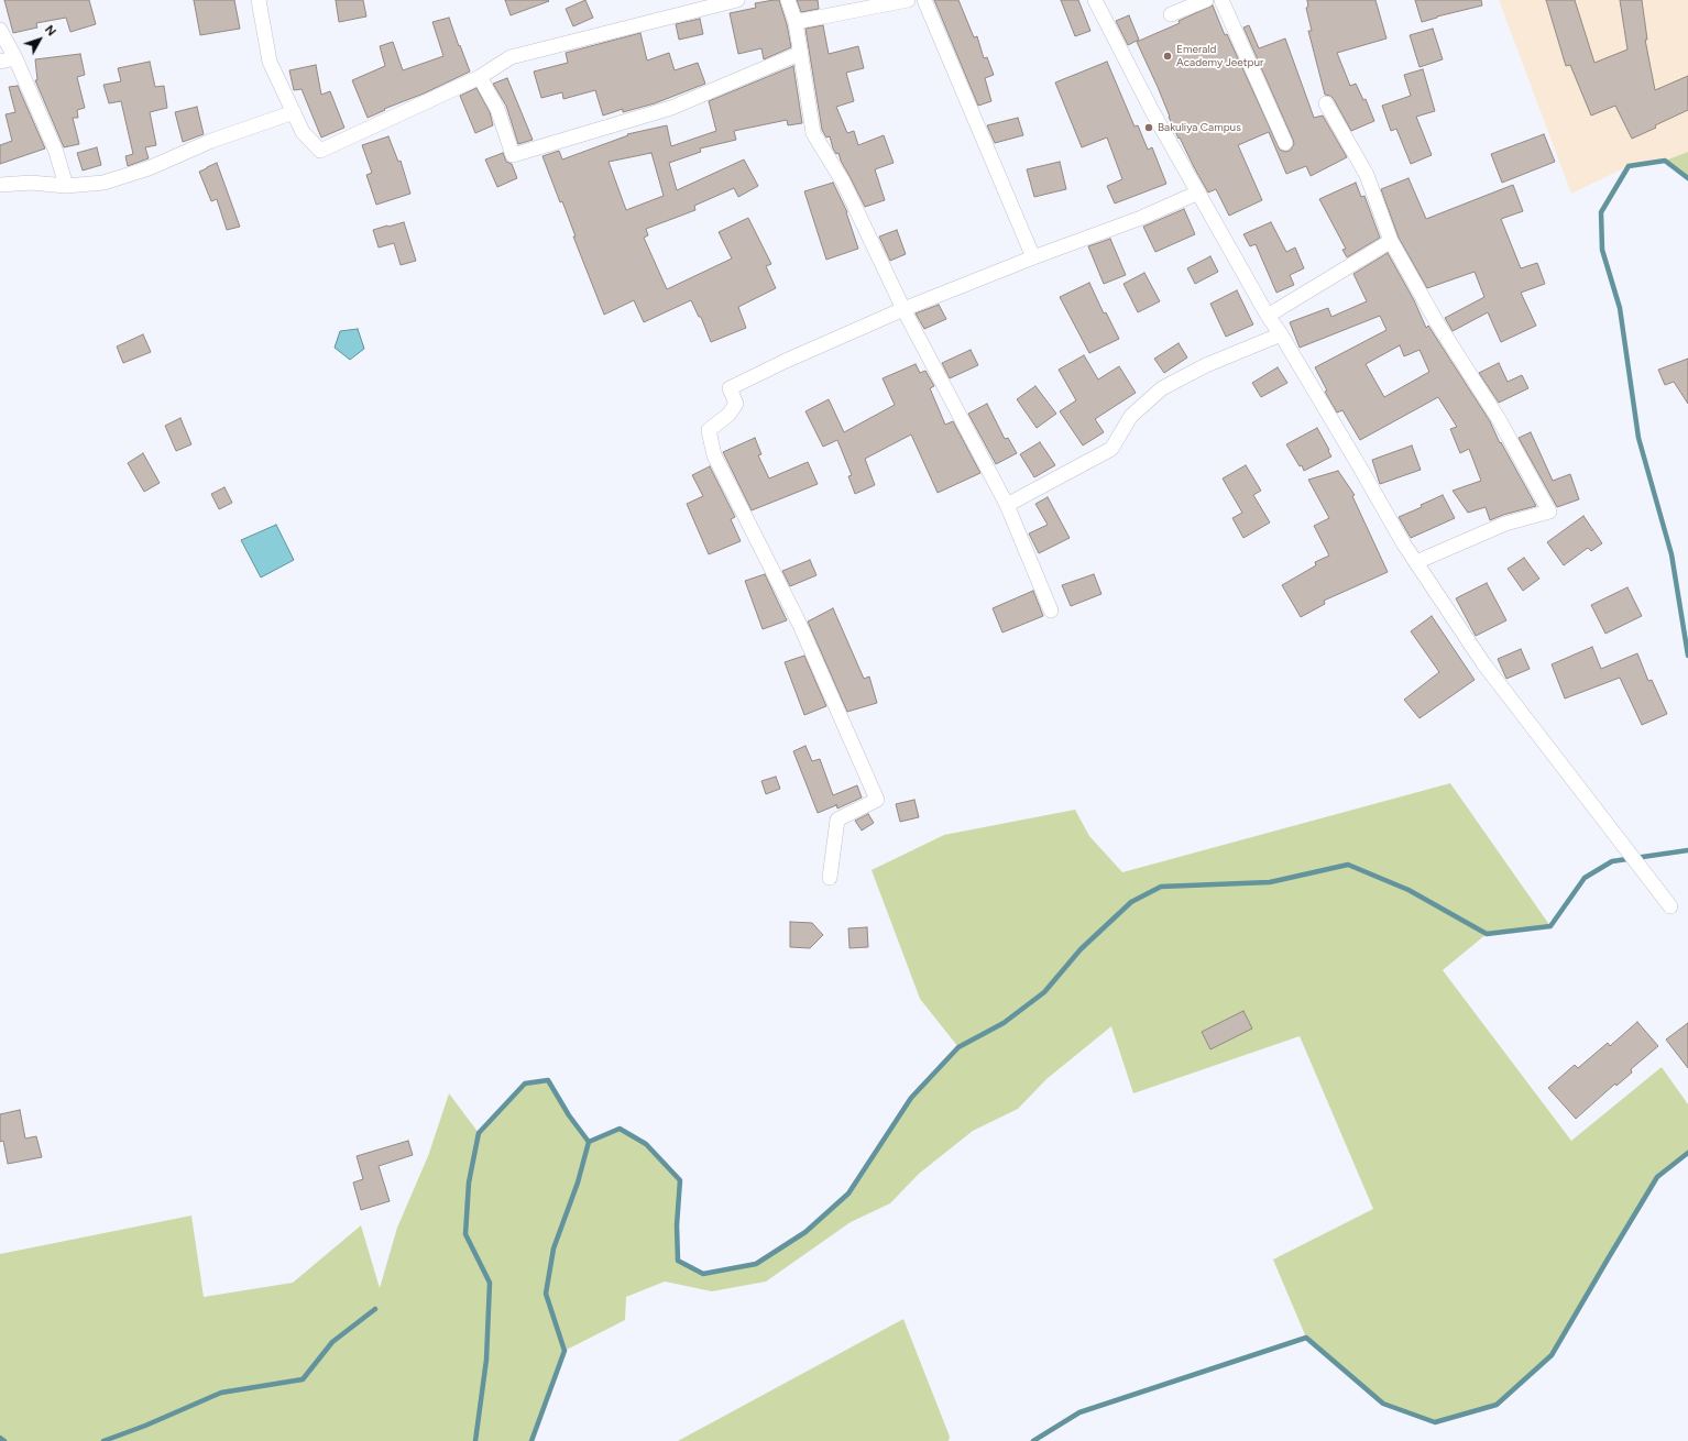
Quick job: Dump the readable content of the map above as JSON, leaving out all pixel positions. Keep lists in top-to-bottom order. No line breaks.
{"places":["Emerald Academy Jeetpur","Bakuliya Campus"],"north":"top right"}
